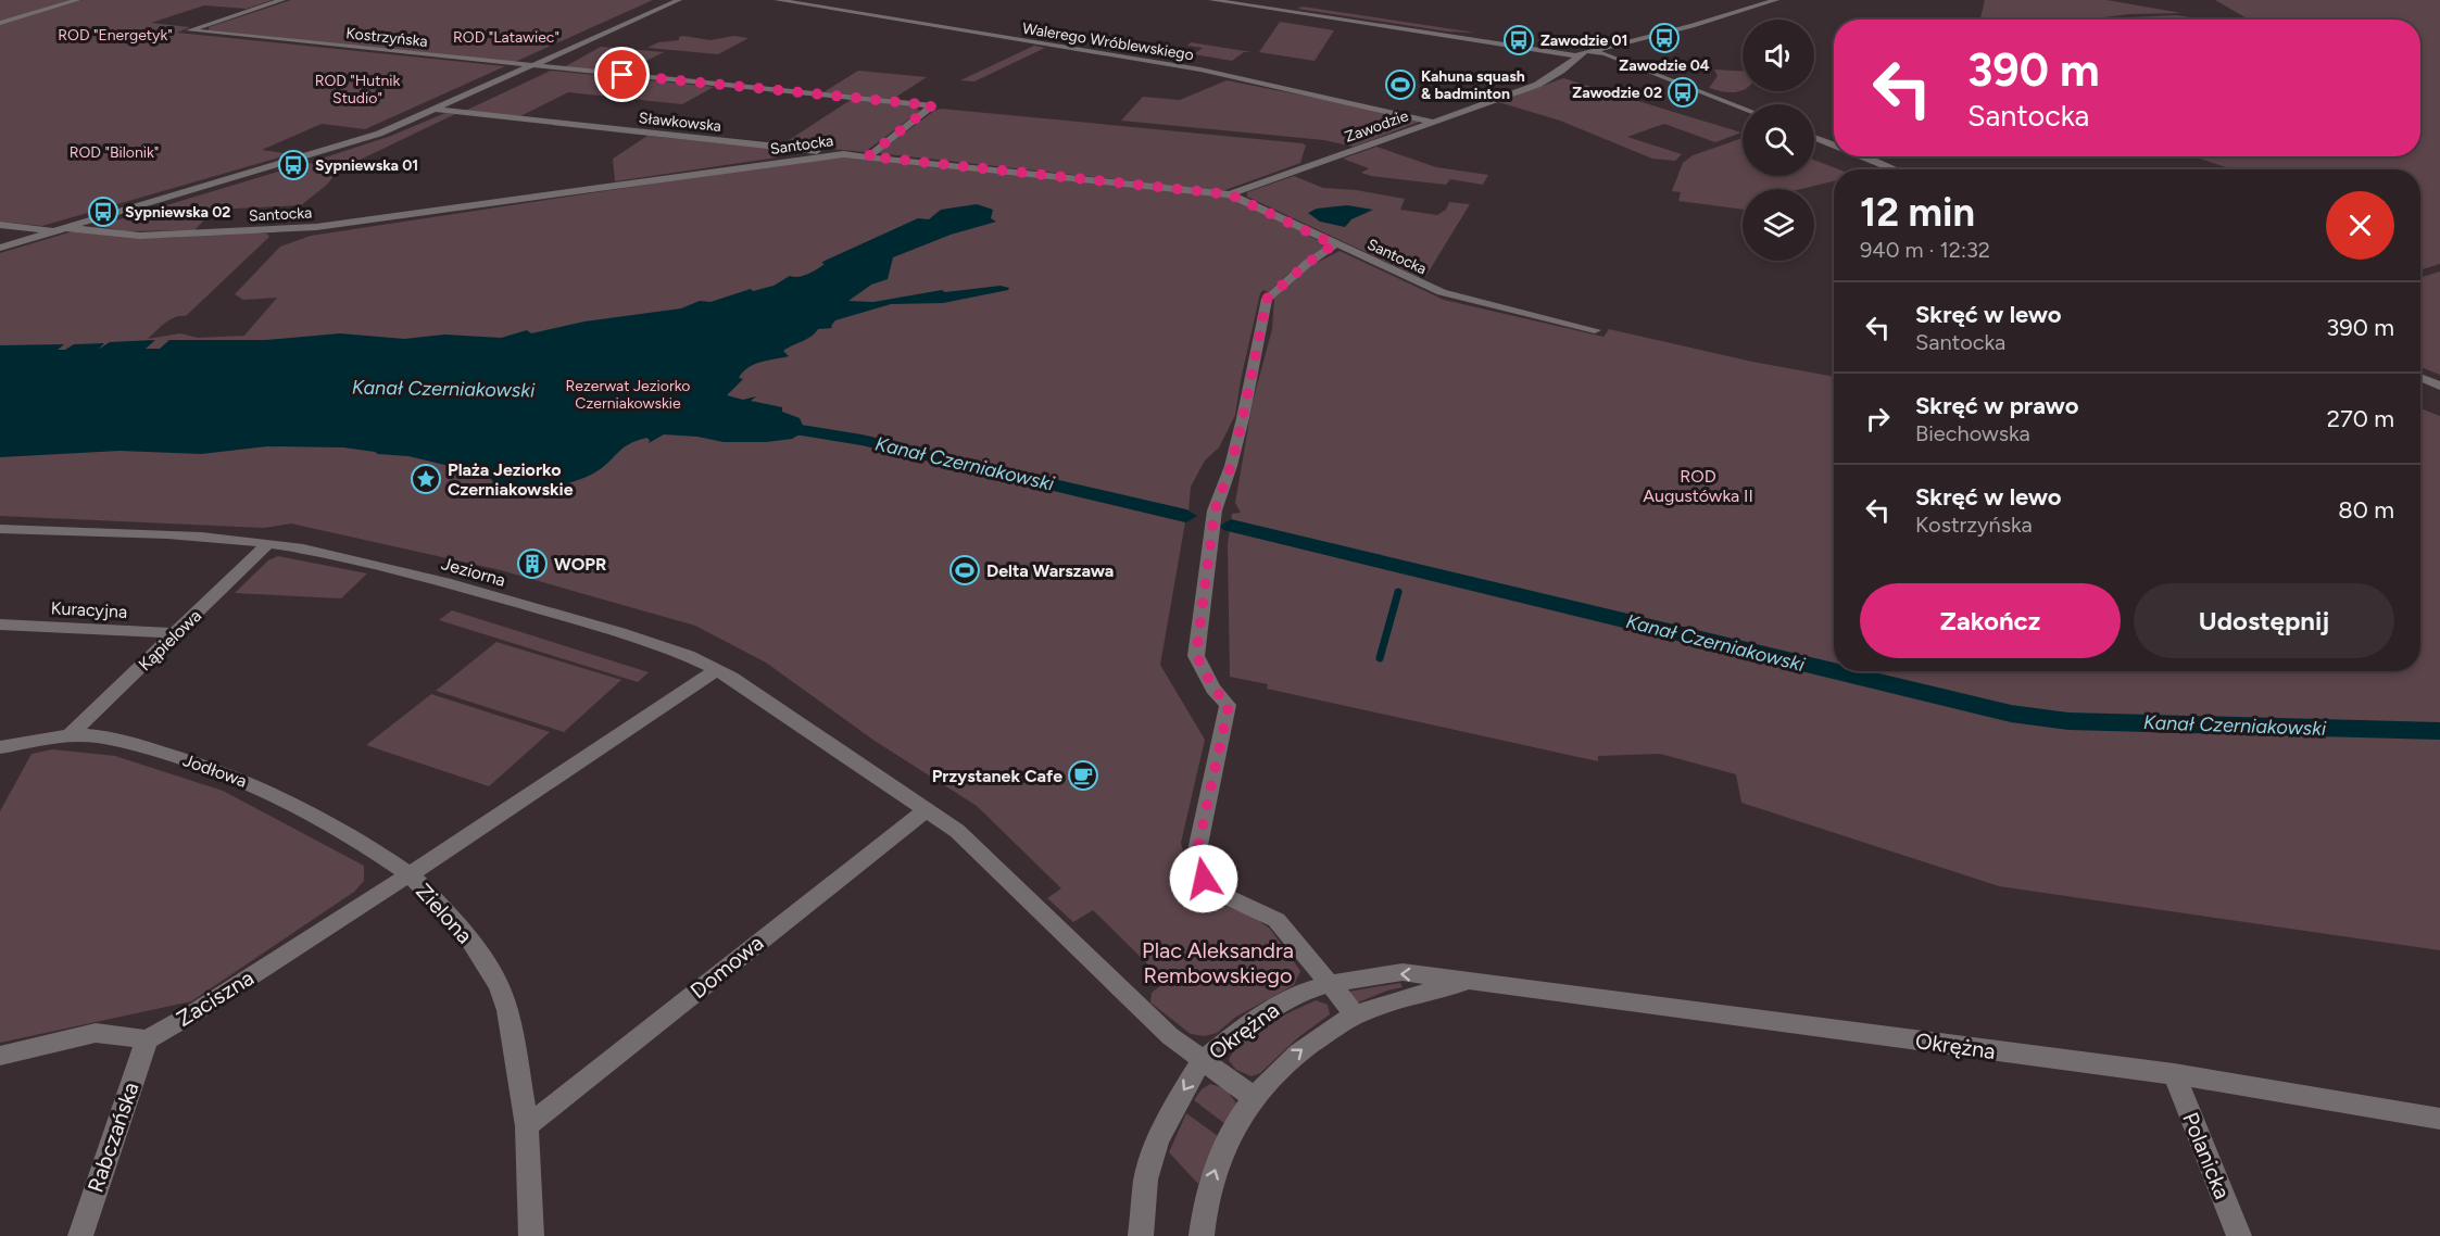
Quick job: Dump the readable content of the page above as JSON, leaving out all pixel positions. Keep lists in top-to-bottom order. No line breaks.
{"streets":{"street":["Kostrzyńska","Walerego Wróblewskiego","Sławkowska","Zawodzie","Santocka","Jeziorna","Kuracyjna","Kąpielowa","Jodłowa","Zielona","Domowa","Zaciszna","Okrężna","Rabczańska","Polanicka"]},"crossings":[["Kostrzyńska","Santocka"],["Walerego Wróblewskiego","Zawodzie"],["Sławkowska","Santocka"],["Zawodzie","Santocka"],["Jeziorna","Kąpielowa"],["Jeziorna","Zielona"],["Jeziorna","Domowa"],["Kuracyjna","Kąpielowa"],["Kąpielowa","Jodłowa"],["Jodłowa","Zielona"],["Jodłowa","Zaciszna"],["Zielona","Domowa"],["Zielona","Zaciszna"],["Zaciszna","Rabczańska"],["Okrężna","Polanicka"]],"water":["Kanał Czerniakowski"],"parks":["ROD \"Energetyk\"","ROD \"Latawiec\"","ROD \"Hutnik Studio\"","ROD \"Bilonik\"","Rezerwat Jeziorko Czerniakowskie","ROD Augustówka II","Plac Aleksandra Rembowskiego"],"places":{"bus stop":["Zawodzie 04","Zawodzie 01","Zawodzie 02","Sypniewska 01","Sypniewska 02"],"sports":["Kahuna squash & badminton","Delta Warszawa"],"place":["Plaża Jeziorko Czerniakowskie"],"building":["WOPR"],"cafe":["Przystanek Cafe"]},"page":{"turn":["390 m","Santocka"],"heading":["12 min","940 m · 12:32"],"list":[{"name":"Skręć w lewo","note":"Santocka","value":"390 m"},{"name":"Skręć w prawo","note":"Biechowska","value":"270 m"},{"name":"Skręć w lewo","note":"Kostrzyńska","value":"80 m"}],"buttons":["Zakończ","Udostępnij"]}}
